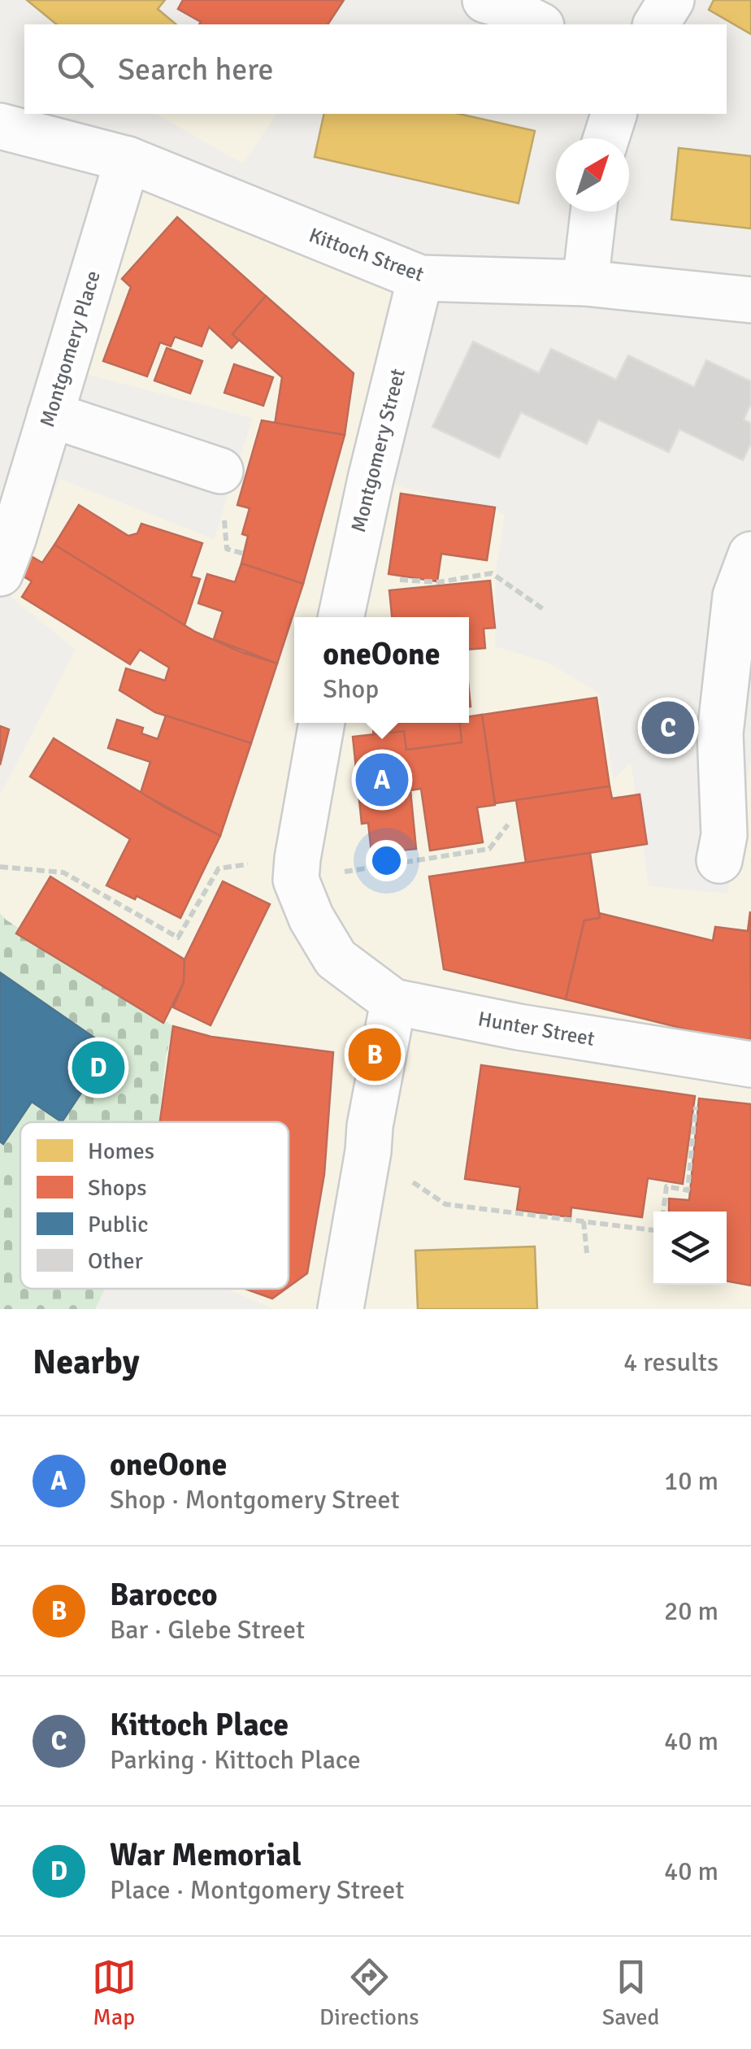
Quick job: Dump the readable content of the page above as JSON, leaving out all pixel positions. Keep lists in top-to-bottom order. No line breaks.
{"streets":{"street":["Kittoch Street","Montgomery Place","Montgomery Street","Hunter Street"]},"crossings":[["Kittoch Street","Montgomery Place"],["Kittoch Street","Montgomery Street"]],"legend":["Homes","Shops","Public","Other"],"north":"top right","page":{"search":"Search here","popup":["oneOone","Shop"],"pins":["C","A","B","D"],"heading":["Nearby","4 results"],"list":[{"mark":"A","name":"oneOone","note":"Shop · Montgomery Street","value":"10 m"},{"mark":"B","name":"Barocco","note":"Bar · Glebe Street","value":"20 m"},{"mark":"C","name":"Kittoch Place","note":"Parking · Kittoch Place","value":"40 m"},{"mark":"D","name":"War Memorial","note":"Place · Montgomery Street","value":"40 m"}],"nav":["Map","Directions","Saved"]}}
